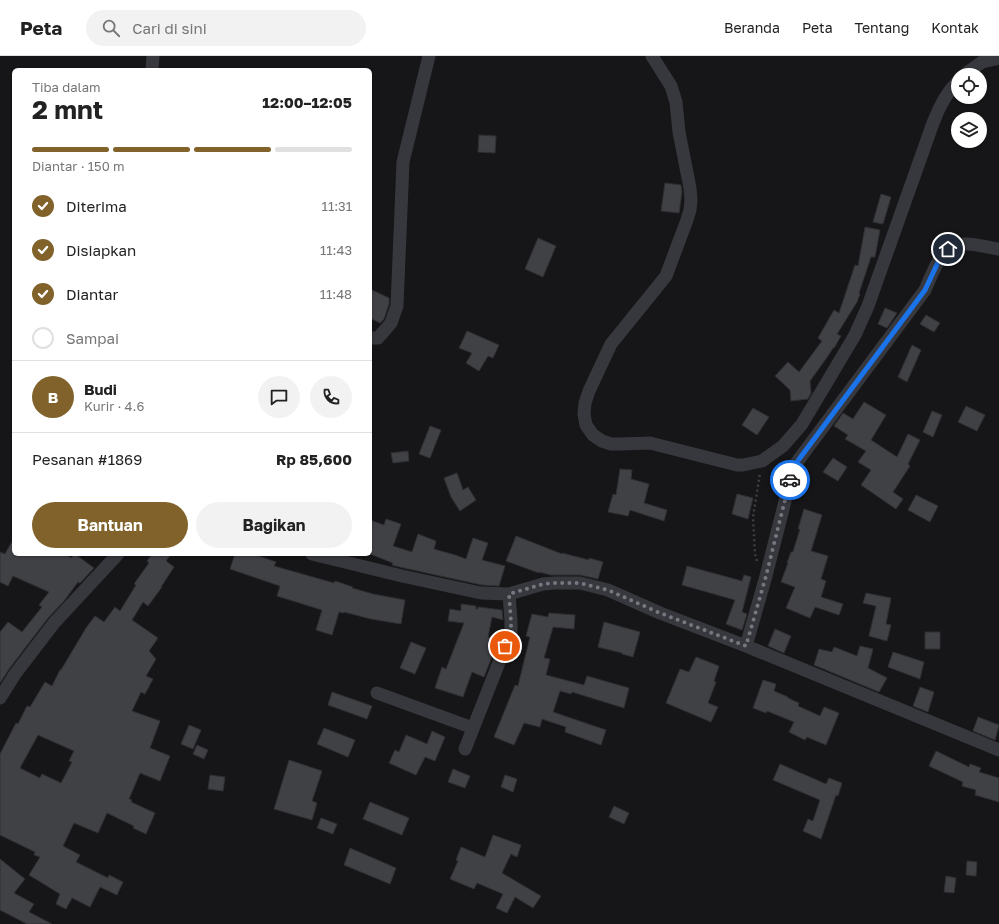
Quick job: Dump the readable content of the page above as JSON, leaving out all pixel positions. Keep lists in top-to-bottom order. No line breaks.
{"page":{"header":"Peta","search":"Cari di sini","nav":["Beranda","Peta","Tentang","Kontak"],"heading":["2 mnt","Tiba dalam","12:00–12:05"],"panel":["Budi","Kurir · 4.6","Pesanan #1869","Rp 85,600"],"bar":"Diantar · 150 m","list":[["Diterima","11:31"],["Disiapkan","11:43"],["Diantar","11:48"],"Sampai"],"round":"B","buttons":["Bantuan","Bagikan"]}}
